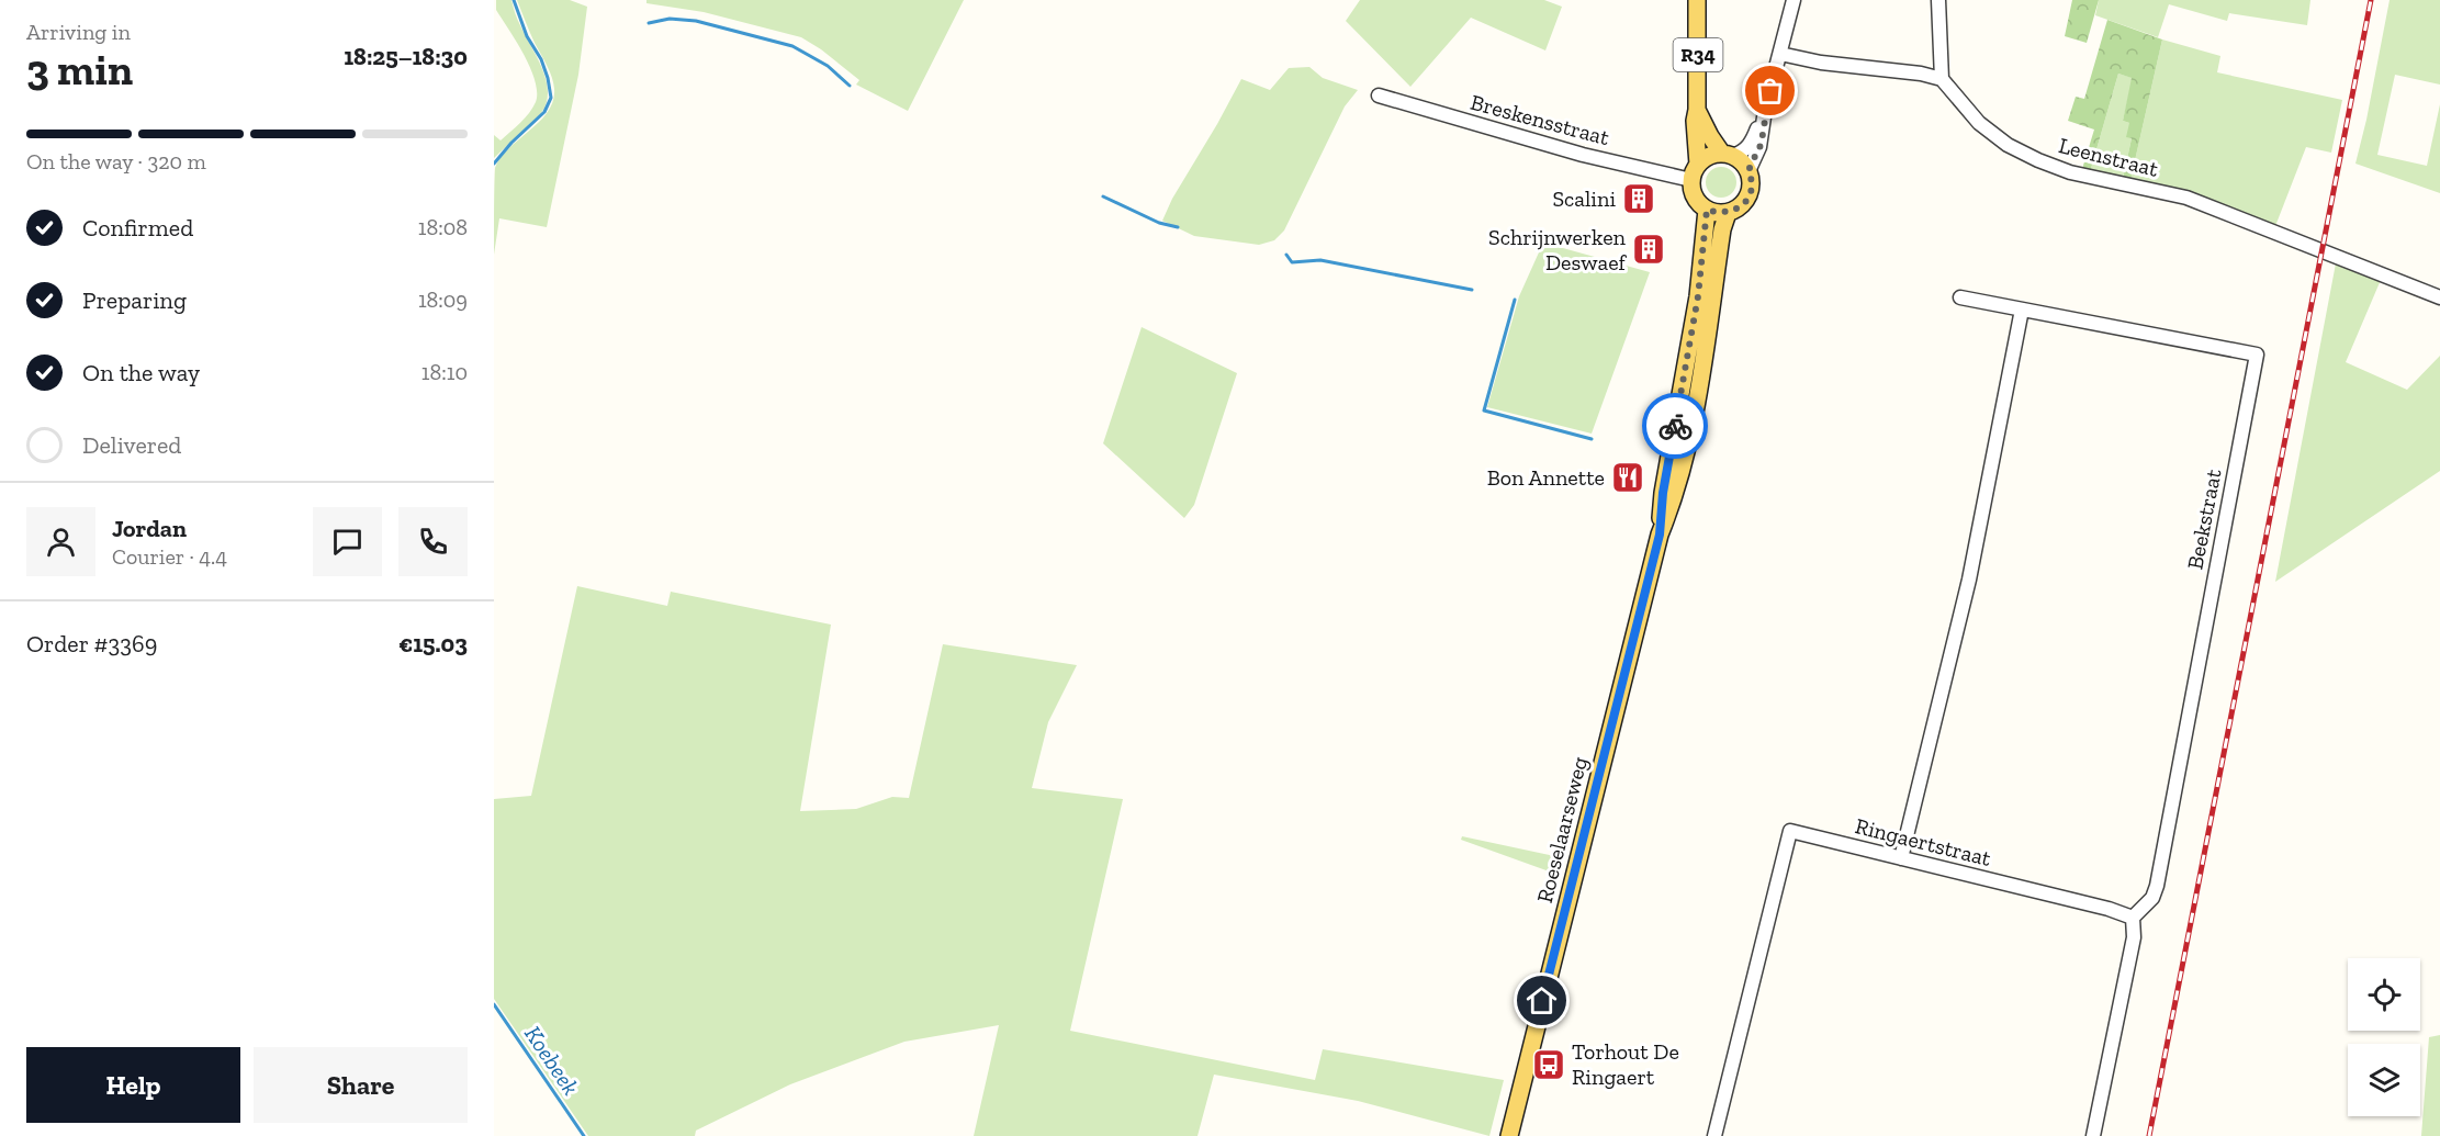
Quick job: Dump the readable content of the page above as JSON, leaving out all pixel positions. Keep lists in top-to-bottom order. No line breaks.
{"streets":{"main road":["R34","Roeselaarseweg"],"street":["Breskensstraat","Leenstraat","Beekstraat","Ringaertstraat"]},"crossings":[["R34","Breskensstraat"],["R34","Roeselaarseweg"],["Breskensstraat","Roeselaarseweg"],["Beekstraat","Ringaertstraat"]],"water":["Koebeek"],"places":{"building":["Scalini","Schrijnwerken Deswaef"],"restaurant":["Bon Annette"],"bus stop":["Torhout De Ringaert"]},"page":{"heading":["3 min","Arriving in","18:25–18:30"],"panel":["Jordan","Courier · 4.4","Order #3369","€15.03"],"bar":"On the way · 320 m","list":[["Confirmed","18:08"],["Preparing","18:09"],["On the way","18:10"],"Delivered"],"buttons":["Help","Share"]}}
